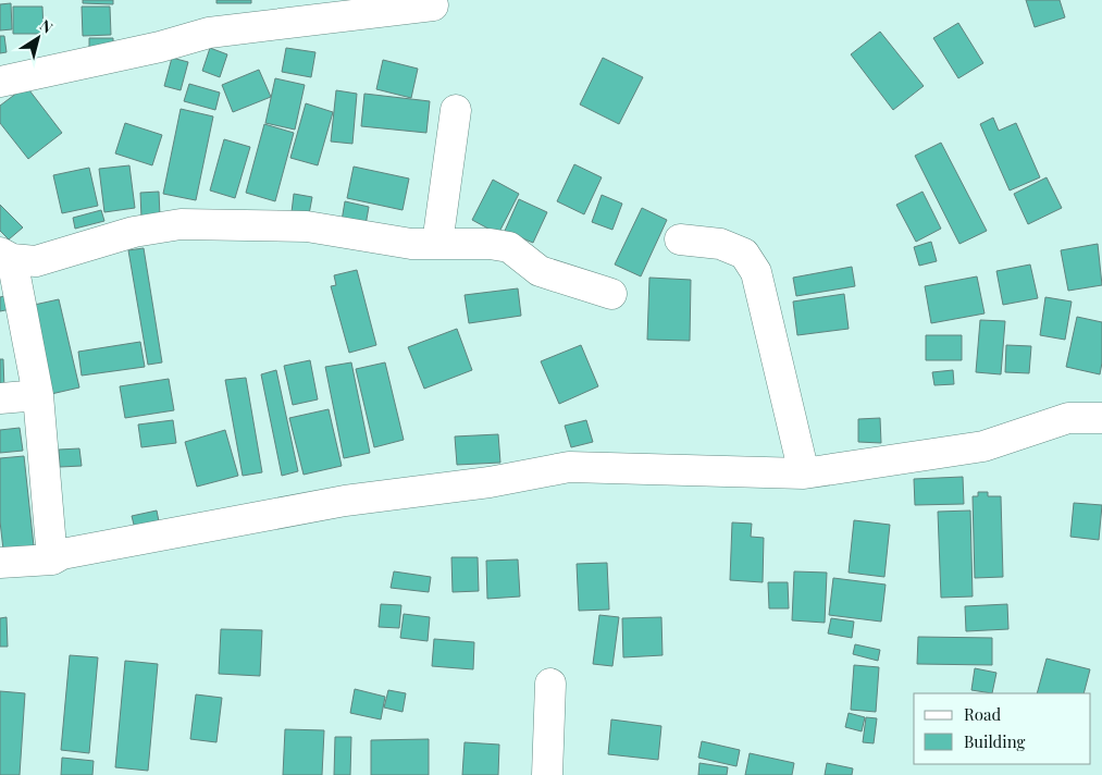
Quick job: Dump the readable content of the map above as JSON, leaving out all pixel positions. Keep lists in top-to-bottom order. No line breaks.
{"legend":["Road","Building"],"north":"top right"}
